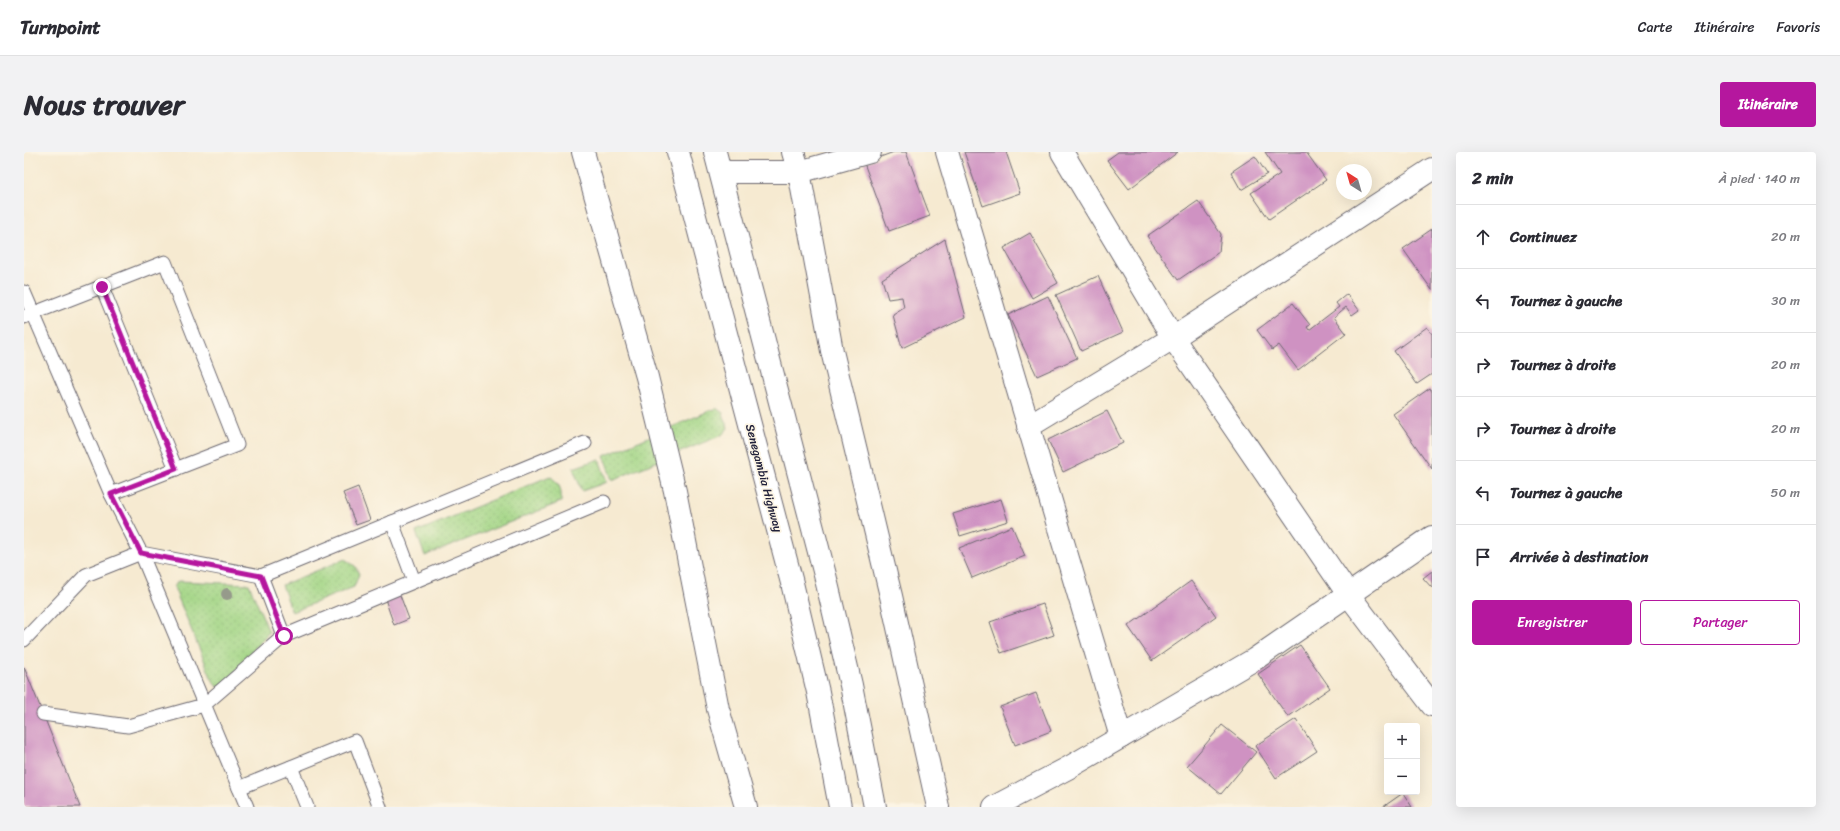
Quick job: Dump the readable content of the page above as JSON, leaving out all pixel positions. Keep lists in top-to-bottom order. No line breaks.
{"streets":{"street":["Senegambia Highway"]},"north":"top left","page":{"header":"Turnpoint","nav":["Carte","Itinéraire","Favoris"],"title":"Nous trouver","buttons":["Itinéraire",["Enregistrer","Partager"]],"heading":["2 min","À pied · 140 m"],"list":[["Continuez","20 m"],["Tournez à gauche","30 m"],["Tournez à droite","20 m"],["Tournez à droite","20 m"],["Tournez à gauche","50 m"],"Arrivée à destination"],"map_buttons":["+","−"]}}
